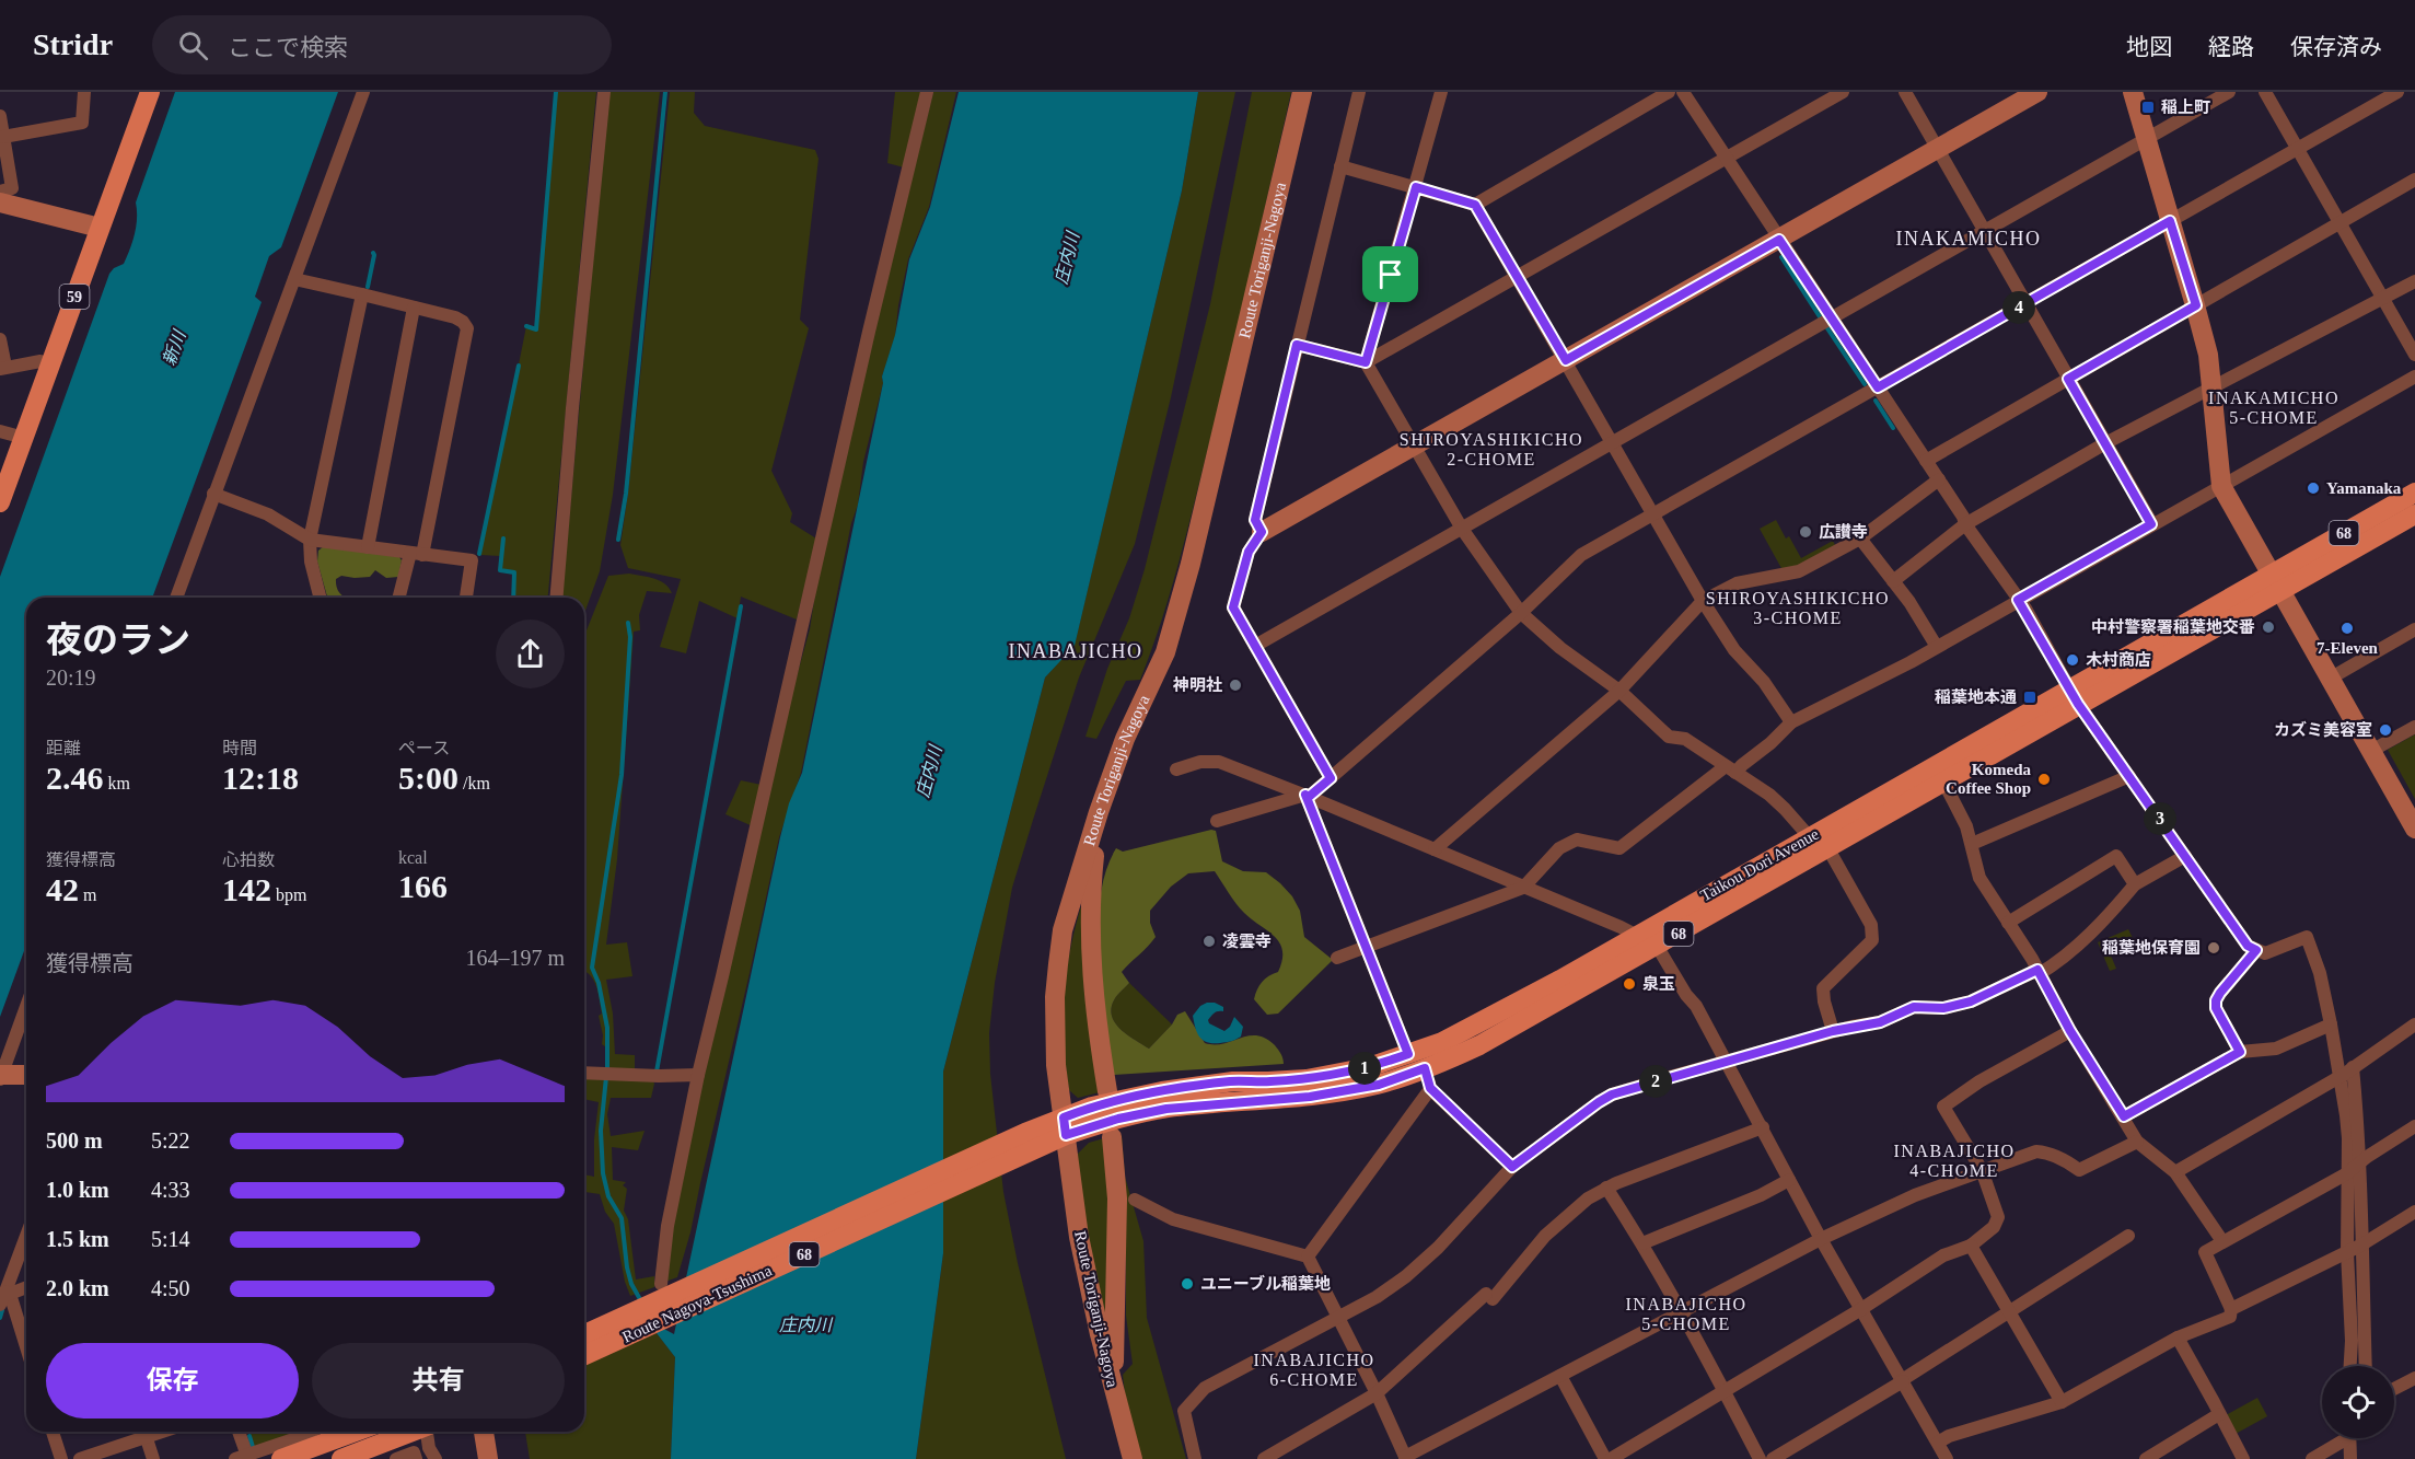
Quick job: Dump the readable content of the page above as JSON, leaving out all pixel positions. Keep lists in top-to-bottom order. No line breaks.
{"streets":{"main road":["Route Toriganji-Nagoya","59","68","Taikou Dori Avenue","Route Nagoya-Tsushima"]},"crossings":[["Route Toriganji-Nagoya","Taikou Dori Avenue"],["Taikou Dori Avenue","Route Nagoya-Tsushima"]],"districts":["INAKAMICHO","INAKAMICHO 5-CHOME","SHIROYASHIKICHO 2-CHOME","SHIROYASHIKICHO 3-CHOME","INABAJICHO","INABAJICHO 4-CHOME","INABAJICHO 5-CHOME","INABAJICHO 6-CHOME"],"water":["庄内川","新川"],"places":{"transit":["稲上町","稲葉地本通"],"other":["Yamanaka","広讃寺","中村警察署稲葉地交番","7-Eleven","木村商店","神明社","カズミ美容室","Komeda Coffee Shop","凌雲寺","稲葉地保育園","泉玉","ユニーブル稲葉地"]},"page":{"header":"Stridr","search":"ここで検索","nav":["地図","経路","保存済み"],"pins":["4","3","1","2"],"heading":["夜のラン","20:19"],"stats":[["距離","2.46 km"],["時間","12:18"],["ペース","5:00 /km"],["獲得標高","42 m"],["心拍数","142 bpm"],["kcal","166"]],"chart":["獲得標高","164–197 m"],"list":[{"name":"500 m","note":"5:22"},{"name":"1.0 km","note":"4:33"},{"name":"1.5 km","note":"5:14"},{"name":"2.0 km","note":"4:50"}],"buttons":["保存","共有"]}}
